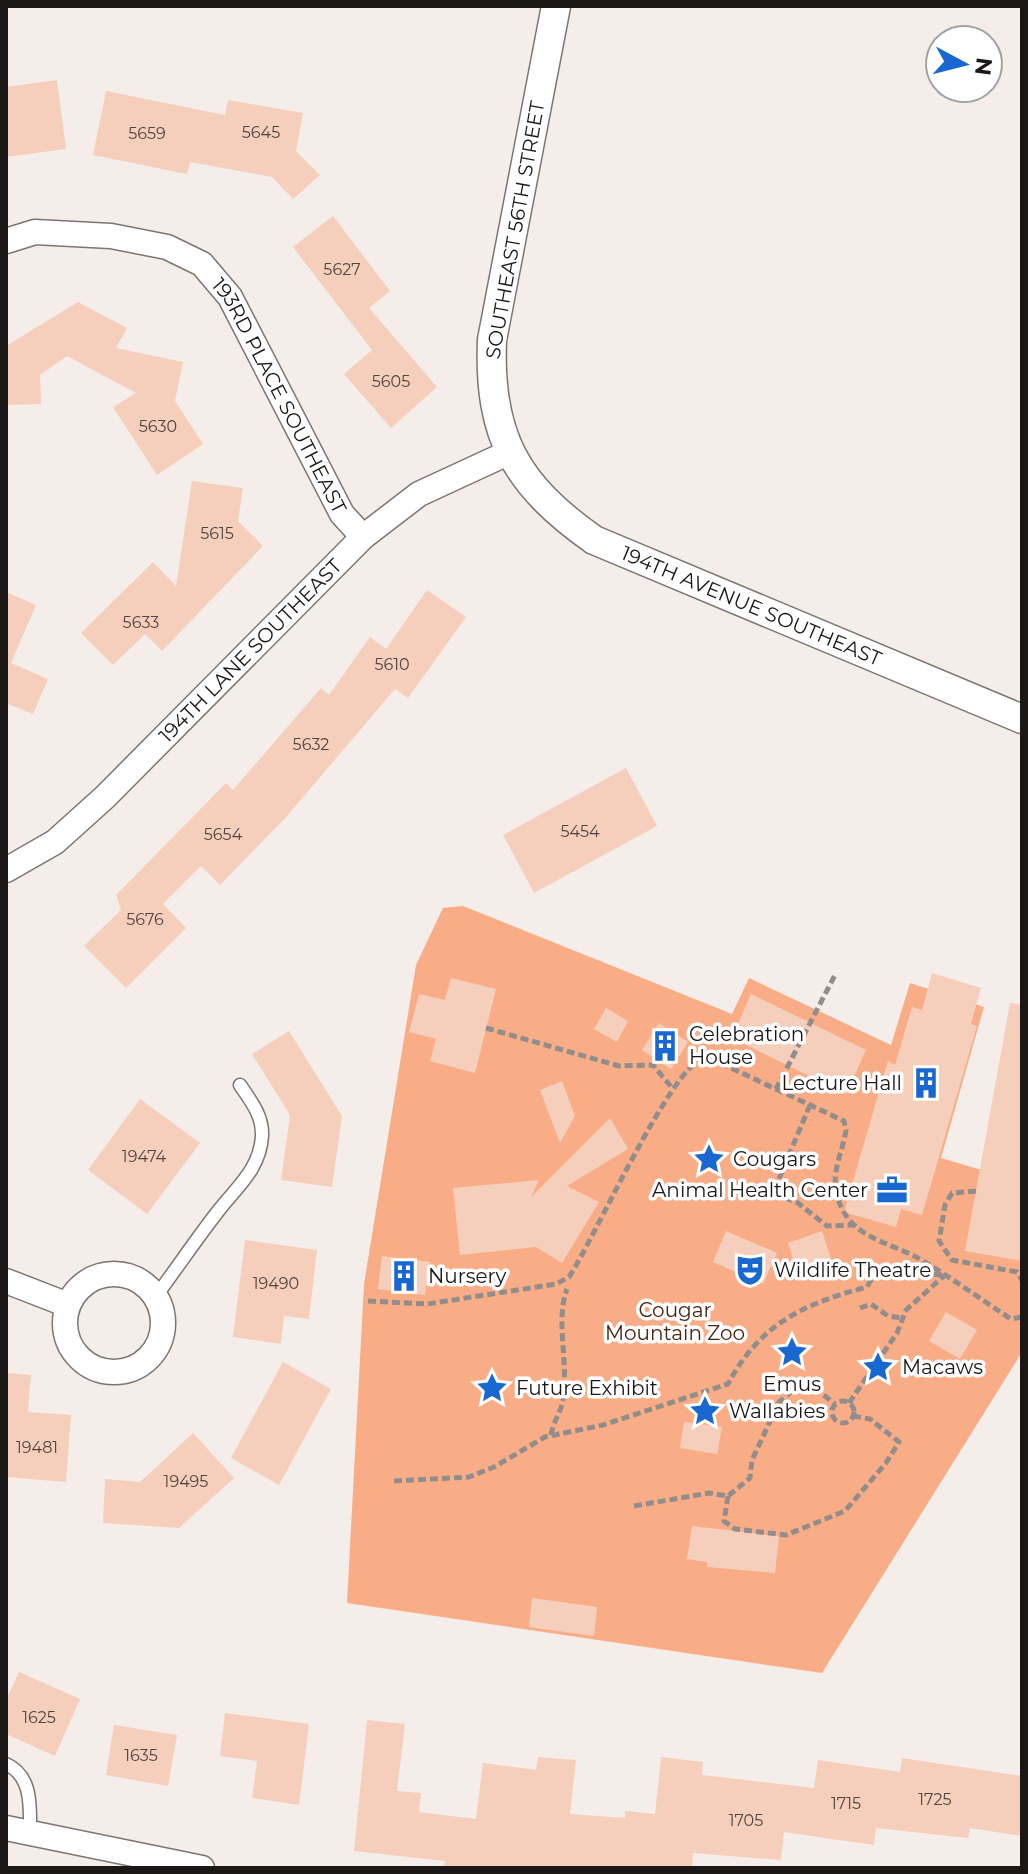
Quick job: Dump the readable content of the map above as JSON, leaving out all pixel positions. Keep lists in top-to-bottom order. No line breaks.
{"streets":{"street":["SOUTHEAST 56TH STREET","193RD PLACE SOUTHEAST","194TH AVENUE SOUTHEAST","194TH LANE SOUTHEAST"]},"crossings":[["SOUTHEAST 56TH STREET","194TH AVENUE SOUTHEAST"],["SOUTHEAST 56TH STREET","194TH LANE SOUTHEAST"],["193RD PLACE SOUTHEAST","194TH LANE SOUTHEAST"],["194TH AVENUE SOUTHEAST","194TH LANE SOUTHEAST"]],"parks":["Cougar Mountain Zoo"],"places":{"building":["Celebration House","Lecture Hall","Nursery"],"place":["Cougars","Emus","Macaws","Future Exhibit","Wallabies"],"office":["Animal Health Center"],"theatre":["Wildlife Theatre"]},"house_numbers":["5645","5659","5627","5605","5630","5615","5633","5610","5632","5454","5654","5676","19474","19490","19481","19495","1625","1635","1725","1715","1705"],"north":"right"}
